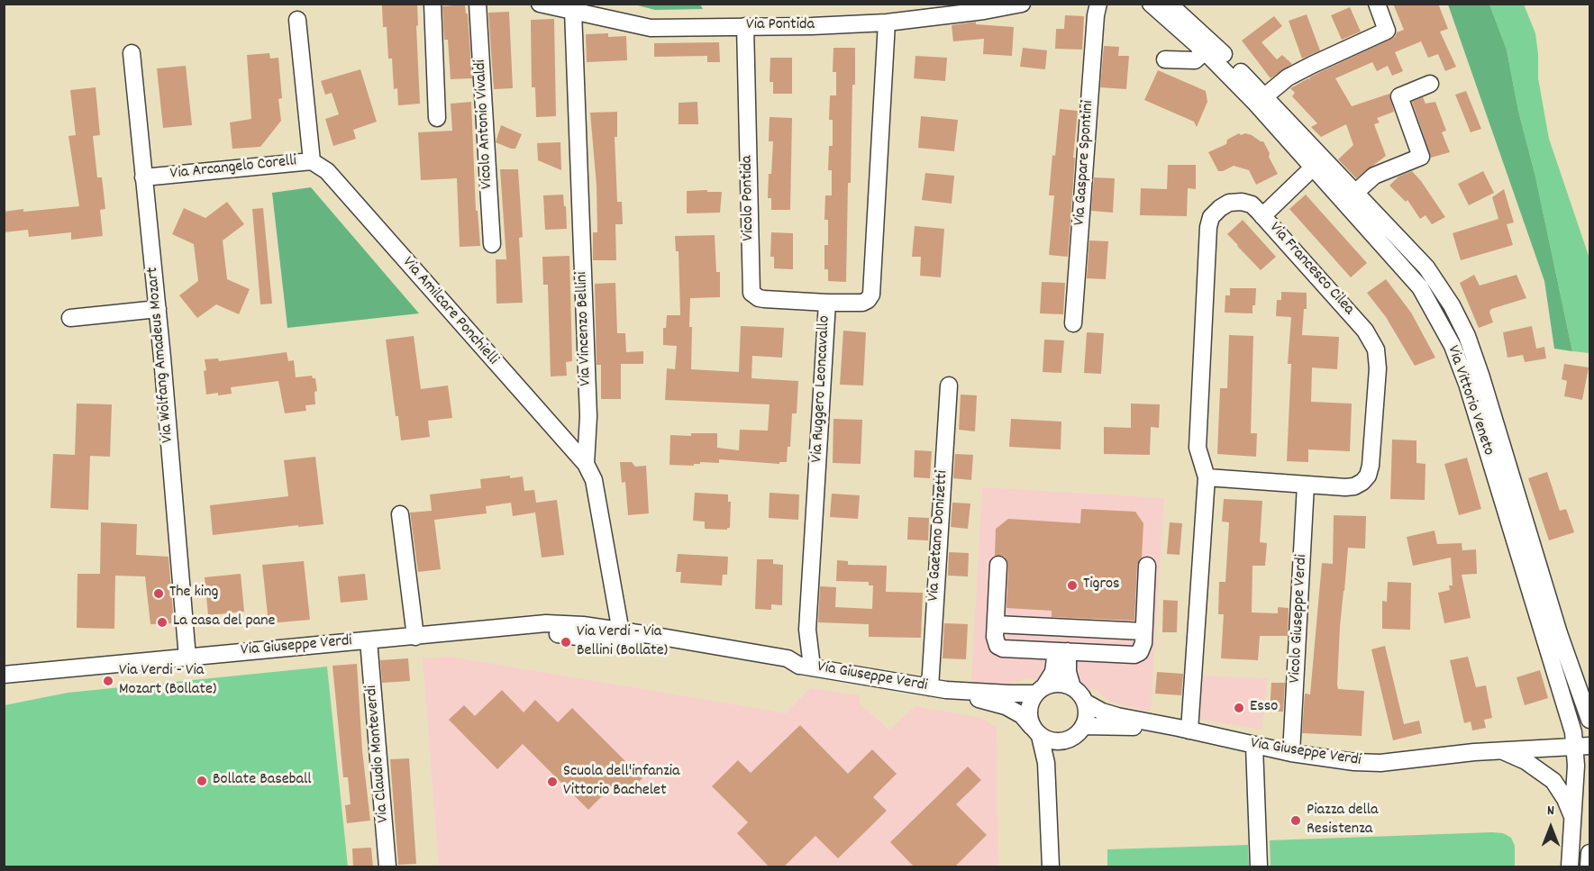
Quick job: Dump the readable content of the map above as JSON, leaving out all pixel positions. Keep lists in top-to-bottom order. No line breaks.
{"streets":{"street":["Via Pontida","Vicolo Antonio Vivaldi","Via Gaspare Spontini","Via Arcangelo Corelli","Vicolo Pontida","Via Francesco Cilea","Via Amilcare Ponchielli","Via Vincenzo Bellini","Via Wolfang Amadeus Mozart","Via Ruggero Leoncavallo","Via Vittorio Veneto","Via Gaetano Donizetti","Vicolo Giuseppe Verdi","Via Giuseppe Verdi","Via Claudio Monteverdi"]},"crossings":[["Via Pontida","Vicolo Pontida"],["Via Pontida","Via Vincenzo Bellini"],["Via Pontida","Via Ruggero Leoncavallo"],["Via Arcangelo Corelli","Via Amilcare Ponchielli"],["Via Arcangelo Corelli","Via Wolfang Amadeus Mozart"],["Vicolo Pontida","Via Ruggero Leoncavallo"],["Via Francesco Cilea","Vicolo Giuseppe Verdi"],["Via Francesco Cilea","Via Giuseppe Verdi"],["Via Amilcare Ponchielli","Via Vincenzo Bellini"],["Via Vincenzo Bellini","Via Giuseppe Verdi"],["Via Wolfang Amadeus Mozart","Via Giuseppe Verdi"],["Via Ruggero Leoncavallo","Via Giuseppe Verdi"],["Via Vittorio Veneto","Via Giuseppe Verdi"],["Via Gaetano Donizetti","Via Giuseppe Verdi"],["Vicolo Giuseppe Verdi","Via Giuseppe Verdi"],["Via Giuseppe Verdi","Via Claudio Monteverdi"]],"places":["Tigros","The king","La casa del pane","Via Verdi - Via Bellini (Bollate)","Via Verdi - Via Mozart (Bollate)","Esso","Bollate Baseball","Scuola dell'infanzia Vittorio Bachelet","Piazza della Resistenza"],"north":"top"}
